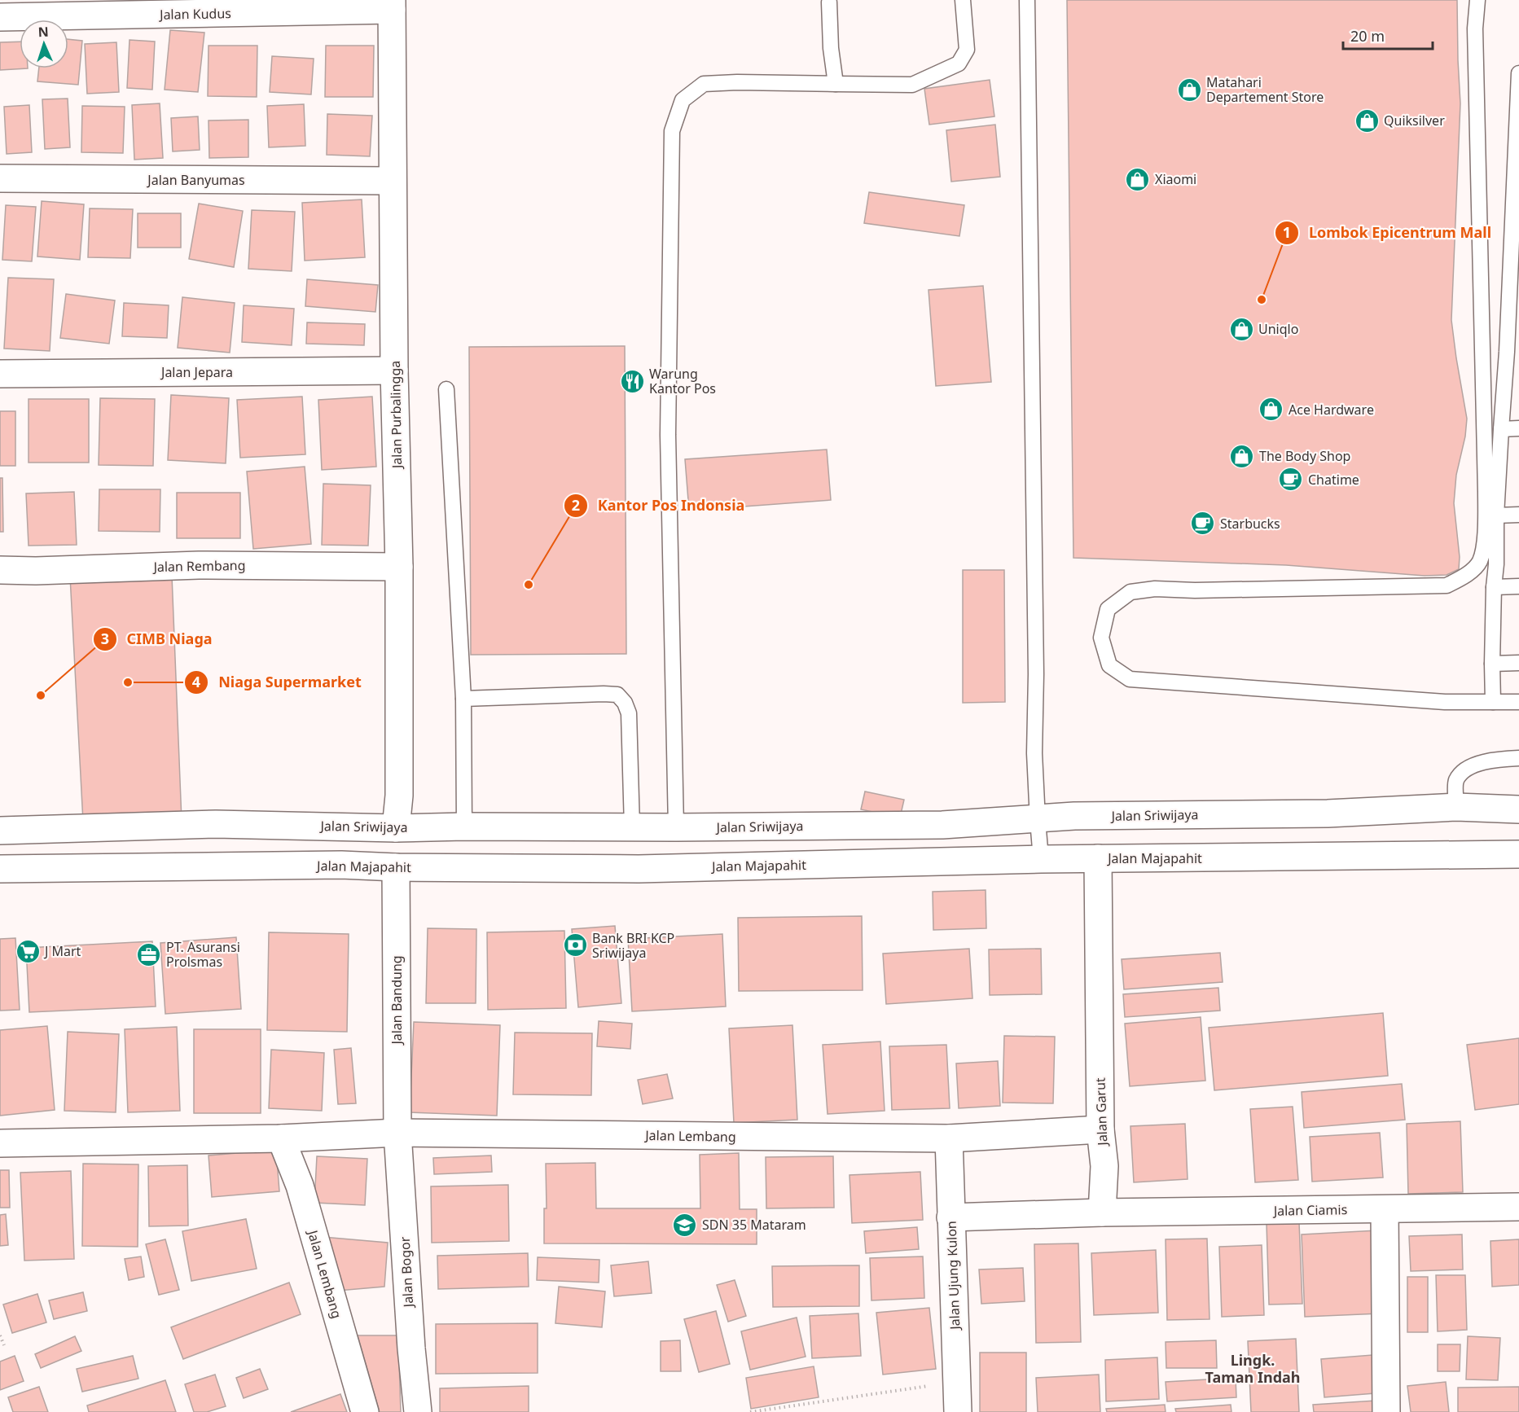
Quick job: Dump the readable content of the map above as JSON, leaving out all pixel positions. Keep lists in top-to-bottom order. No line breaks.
{"streets":{"street":["Jalan Kudus","Jalan Banyumas","Jalan Jepara","Jalan Purbalingga","Jalan Rembang","Jalan Sriwijaya","Jalan Majapahit","Jalan Bandung","Jalan Garut","Jalan Lembang","Jalan Ciamis","Jalan Bogor","Jalan Ujung Kulon"]},"crossings":[["Jalan Kudus","Jalan Purbalingga"],["Jalan Banyumas","Jalan Purbalingga"],["Jalan Jepara","Jalan Purbalingga"],["Jalan Purbalingga","Jalan Rembang"],["Jalan Purbalingga","Jalan Sriwijaya"],["Jalan Majapahit","Jalan Bandung"],["Jalan Majapahit","Jalan Garut"],["Jalan Bandung","Jalan Lembang"],["Jalan Bandung","Jalan Bogor"],["Jalan Garut","Jalan Lembang"],["Jalan Garut","Jalan Ciamis"],["Jalan Lembang","Jalan Bogor"],["Jalan Lembang","Jalan Ujung Kulon"]],"districts":["Lingk. Taman Indah"],"places":{"shop":["Matahari Departement Store","Quiksilver","Xiaomi","Uniqlo","Ace Hardware","The Body Shop"],"other":["Lombok Epicentrum Mall","Kantor Pos Indonsia","Niaga Supermarket","CIMB Niaga"],"restaurant":["Warung Kantor Pos"],"cafe":["Chatime","Starbucks"],"bank":["Bank BRI KCP Sriwijaya"],"supermarket":["J Mart"],"office":["PT. Asuransi Prolsmas"],"school or university":["SDN 35 Mataram"]},"scale_bar":"20 m","north":"top"}
